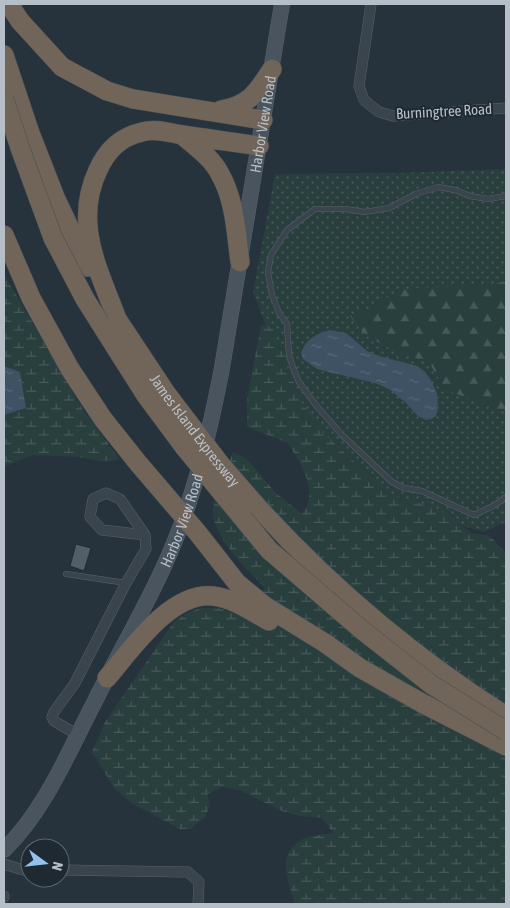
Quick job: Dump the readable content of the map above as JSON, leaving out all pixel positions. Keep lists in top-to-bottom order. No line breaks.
{"streets":{"highway":["James Island Expressway"],"main road":["Harbor View Road"],"street":["Burningtree Road"]},"north":"right"}
